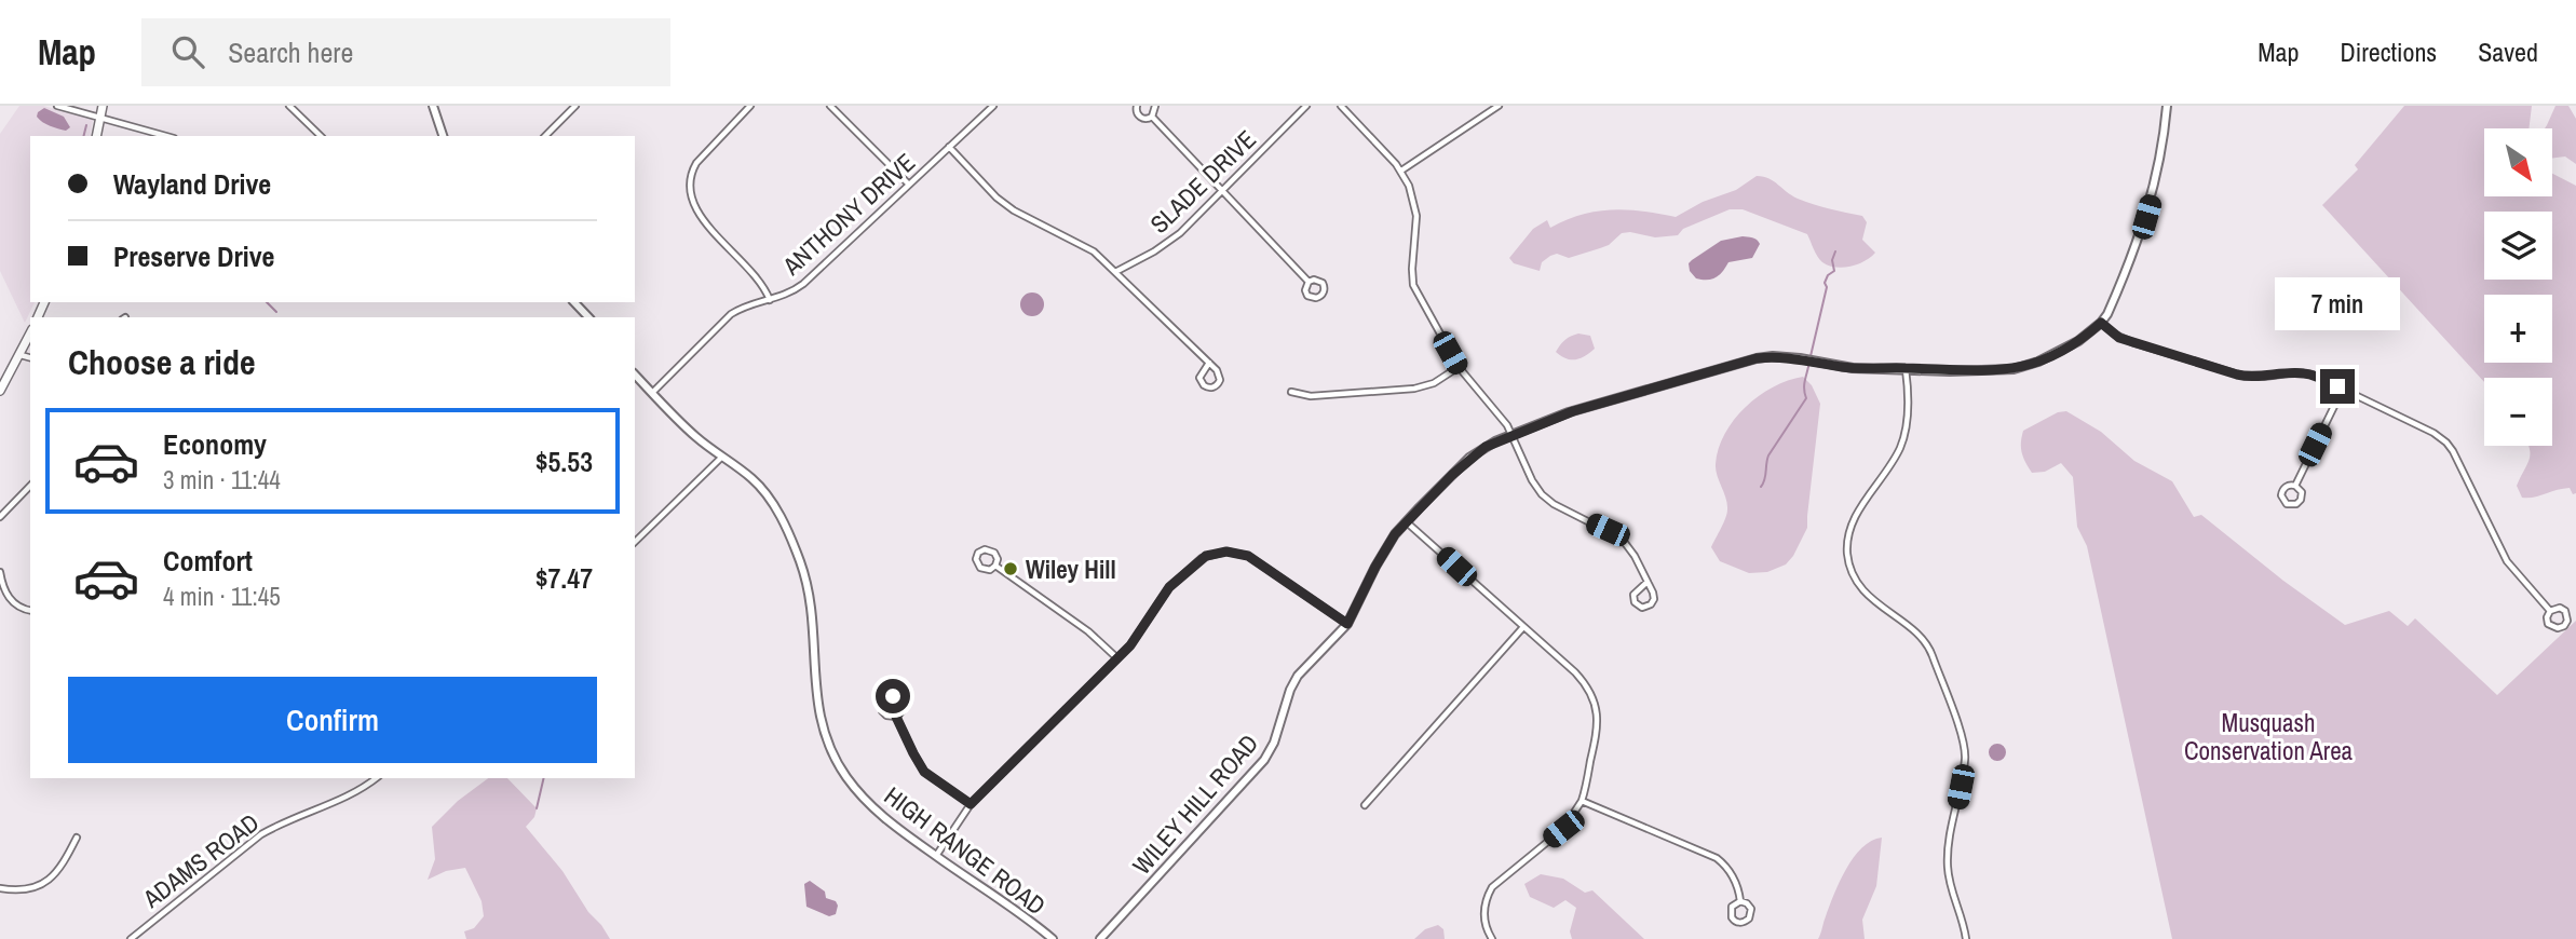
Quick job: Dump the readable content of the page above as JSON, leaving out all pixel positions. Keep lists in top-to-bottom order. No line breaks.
{"streets":{"street":["SLADE DRIVE","ANTHONY DRIVE","WILEY HILL ROAD","HIGH RANGE ROAD","ADAMS ROAD"]},"crossings":[["ANTHONY DRIVE","HIGH RANGE ROAD"]],"parks":["Musquash Conservation Area"],"places":["Wiley Hill"],"north":"bottom right","page":{"header":"Map","search":"Search here","nav":["Map","Directions","Saved"],"map_buttons":["+","−"],"banner":["Wayland Drive","Preserve Drive"],"bubble":"7 min","heading":"Choose a ride","list":[{"name":"Economy","note":"3 min · 11:44","value":"$5.53"},{"name":"Comfort","note":"4 min · 11:45","value":"$7.47"}],"buttons":"Confirm"}}
